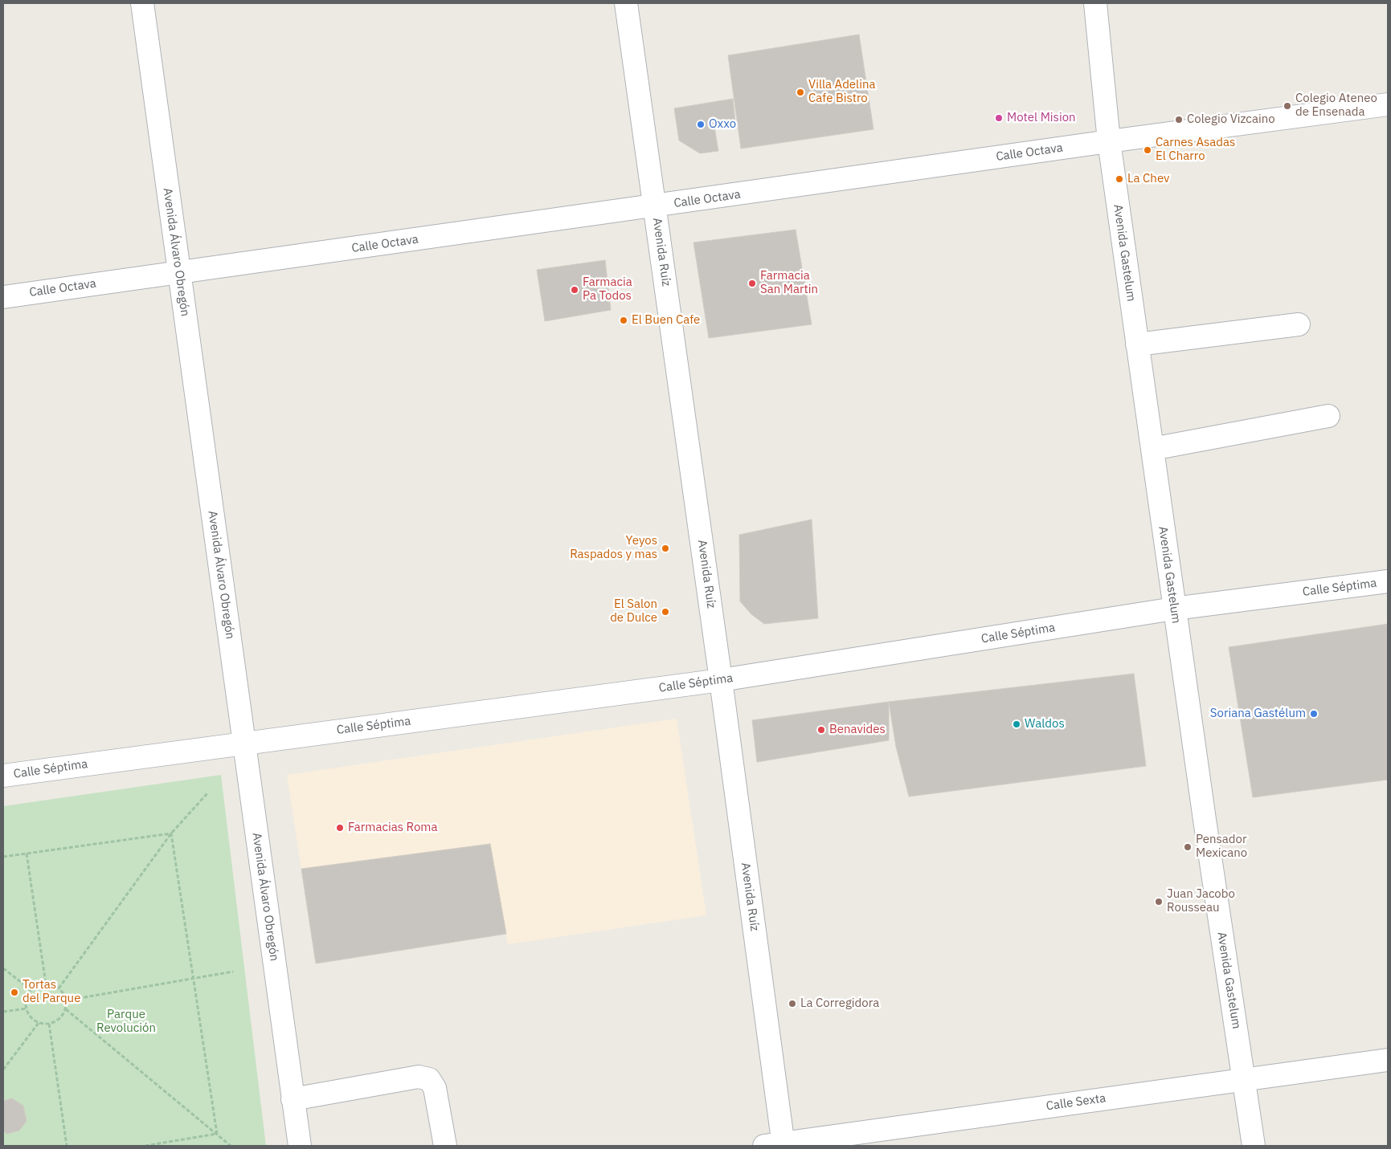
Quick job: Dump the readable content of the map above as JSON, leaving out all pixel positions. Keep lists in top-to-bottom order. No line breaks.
{"streets":{"street":["Calle Octava","Avenida Álvaro Obregón","Avenida Ruíz","Avenida Gastelum","Calle Séptima","Calle Sexta"]},"crossings":[["Calle Octava","Avenida Álvaro Obregón"],["Calle Octava","Avenida Ruíz"],["Calle Octava","Avenida Gastelum"],["Avenida Álvaro Obregón","Calle Séptima"],["Avenida Ruíz","Calle Séptima"],["Avenida Ruíz","Calle Sexta"],["Avenida Gastelum","Calle Séptima"],["Avenida Gastelum","Calle Sexta"]],"parks":["Parque Revolución"],"places":["Villa Adelina Cafe Bistro","Colegio Ateneo de Ensenada","Motel Mision","Colegio Vizcaino","Oxxo","Carnes Asadas El Charro","La Chev","Farmacia San Martin","Farmacia Pa Todos","El Buen Cafe","Yeyos Raspados y mas","El Salon de Dulce","Soriana Gastélum","Waldos","Benavides","Farmacias Roma","Pensador Mexicano","Juan Jacobo Rousseau","Tortas del Parque","La Corregidora"]}
